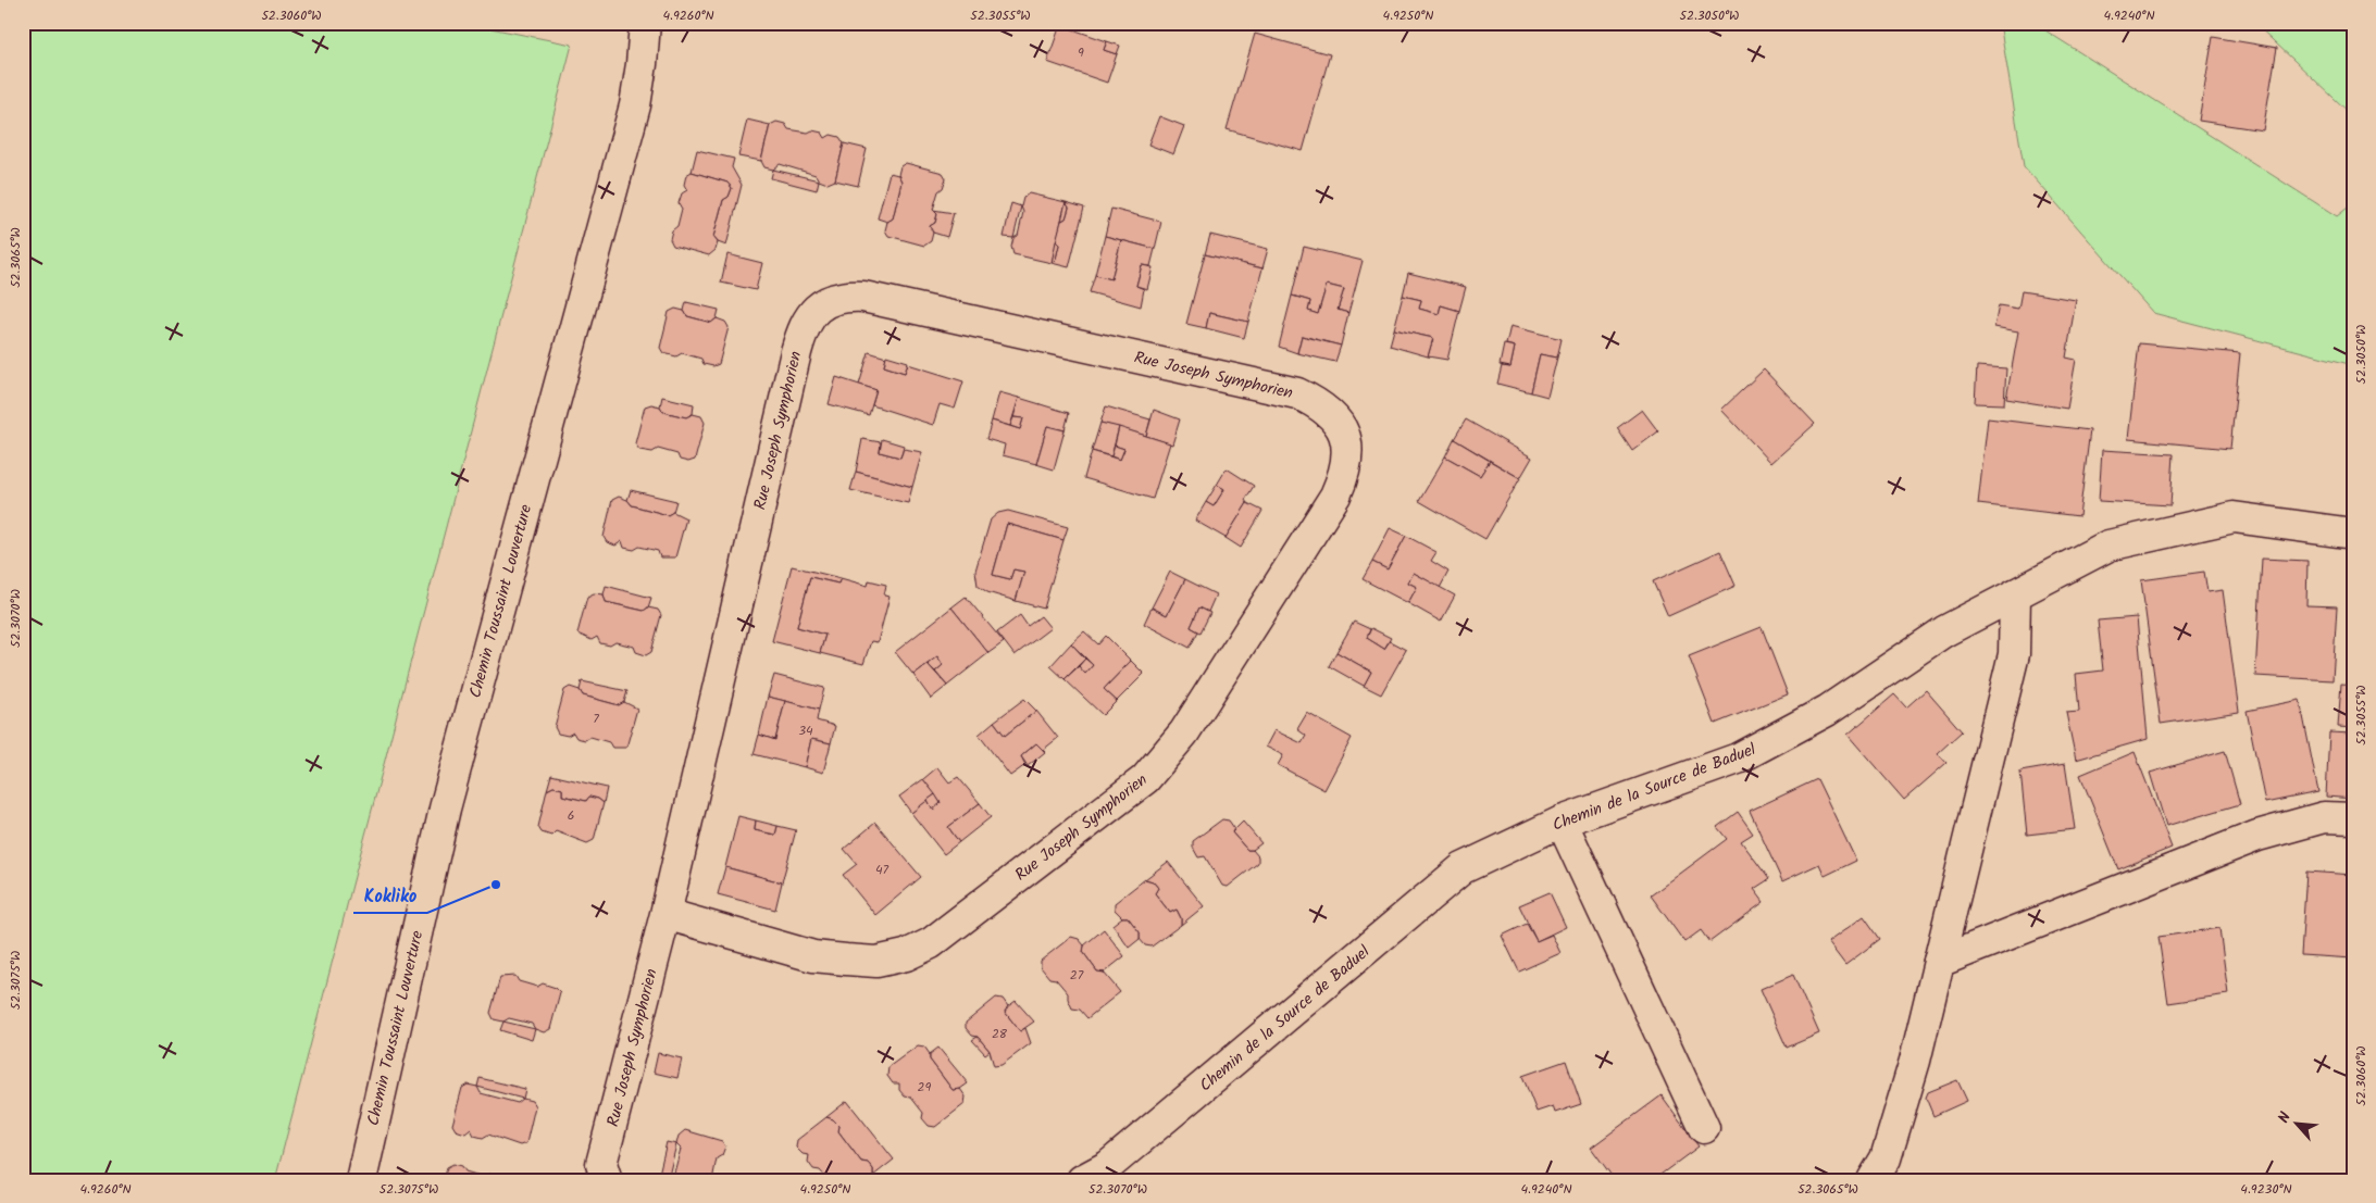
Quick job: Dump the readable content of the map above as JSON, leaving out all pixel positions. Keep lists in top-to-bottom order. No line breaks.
{"streets":{"street":["Rue Joseph Symphorien","Chemin Toussaint Louverture","Chemin de la Source de Baduel"]},"places":["Kokliko"],"house_numbers":["9","7","34","6","47","27","28","29"],"north":"top left","coordinates":["52.3060°W","4.9260°N","52.3055°W","4.9250°N","52.3050°W","4.9240°N","52.3065°W","52.3070°W","52.3075°W","4.9230°N"]}
